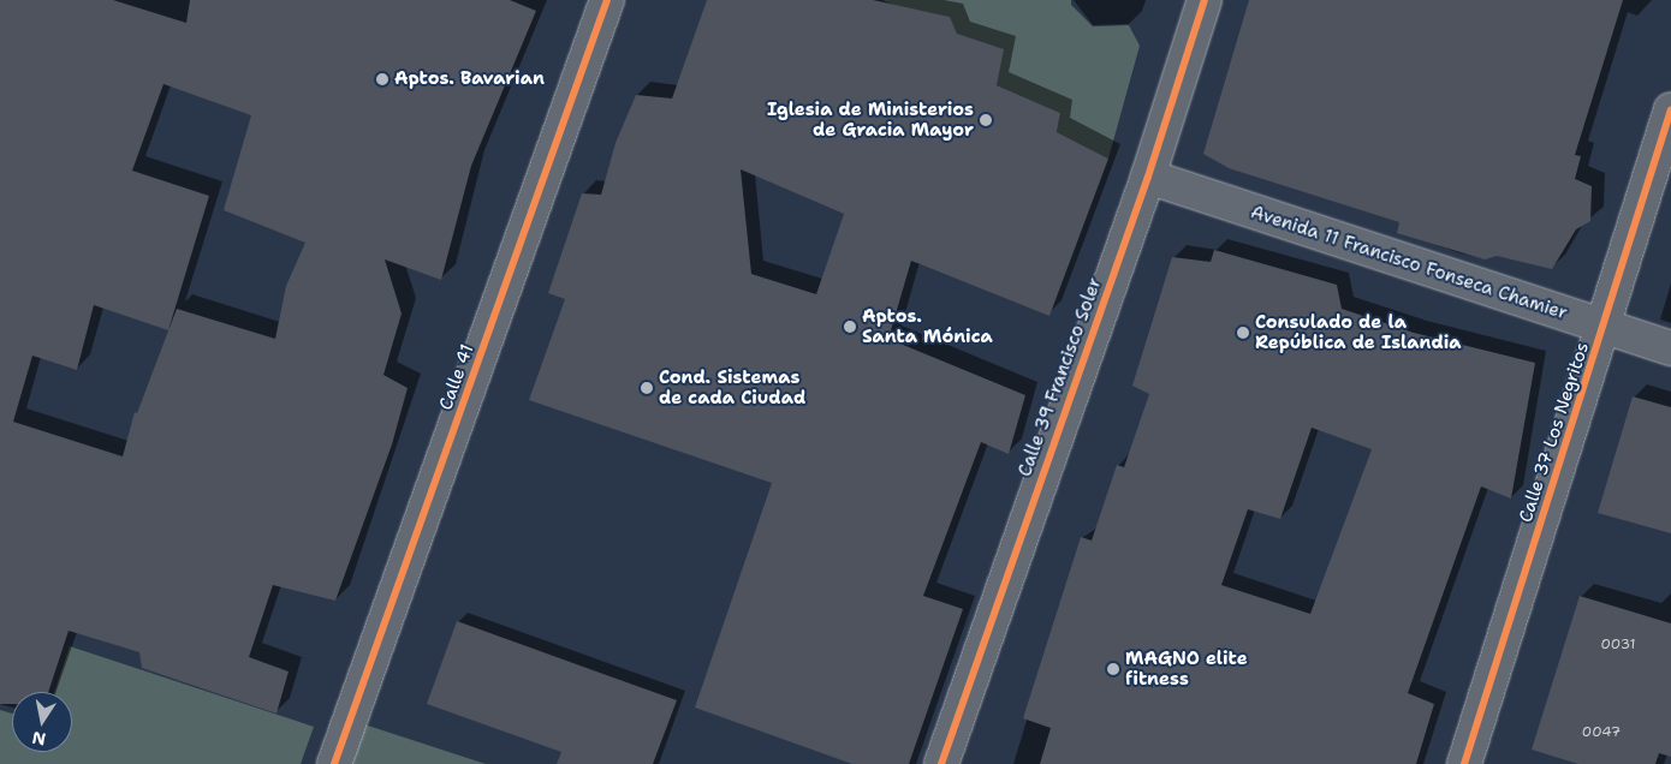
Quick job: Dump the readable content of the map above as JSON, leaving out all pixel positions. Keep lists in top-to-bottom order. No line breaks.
{"streets":{"street":["Avenida 11 Francisco Fonseca Chamier","Calle 41","Calle 39 Francisco Soler","Calle 37 Los Negritos"]},"crossings":[["Avenida 11 Francisco Fonseca Chamier","Calle 39 Francisco Soler"],["Avenida 11 Francisco Fonseca Chamier","Calle 37 Los Negritos"]],"places":["Aptos. Bavarian","Iglesia de Ministerios de Gracia Mayor","Aptos. Santa Mónica","Consulado de la República de Islandia","Cond. Sistemas de cada Ciudad","MAGNO elite fitness"],"house_numbers":["0031","0047"],"north":"bottom"}
